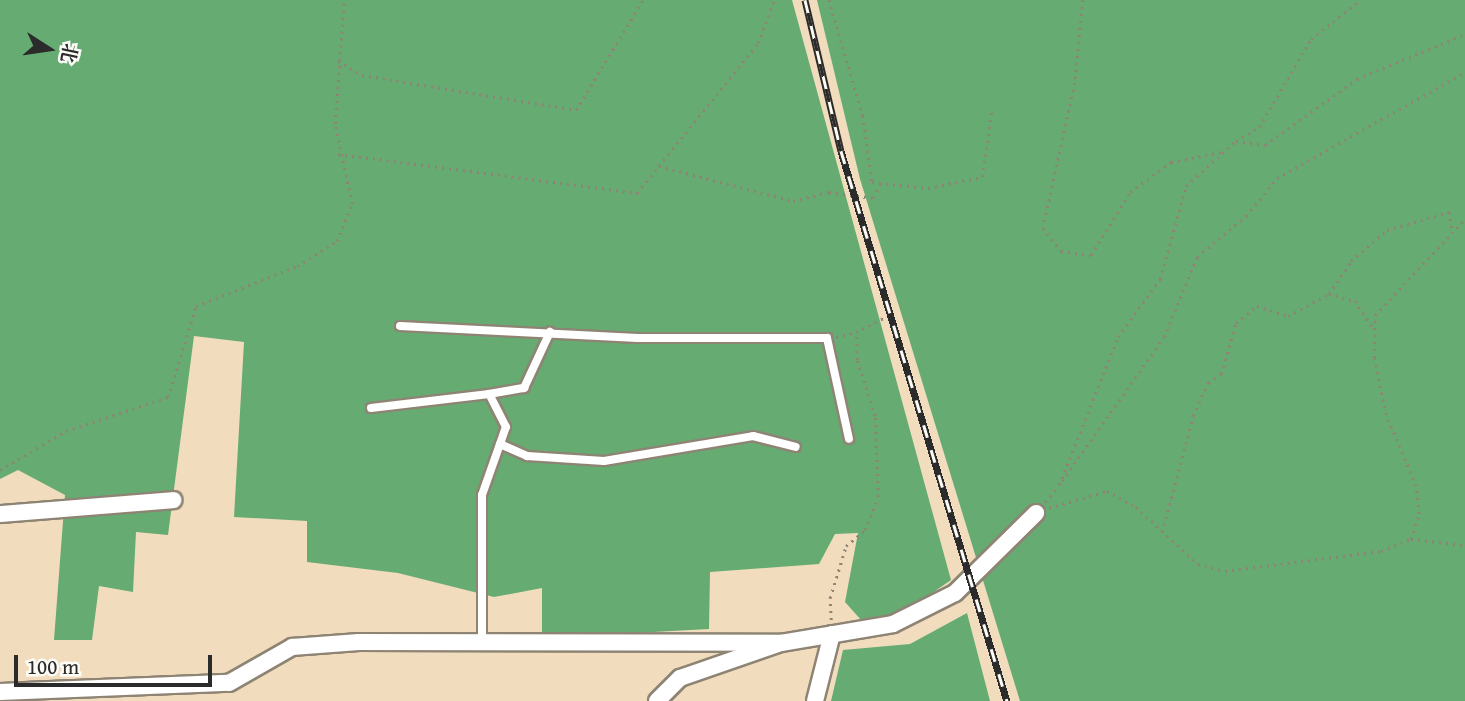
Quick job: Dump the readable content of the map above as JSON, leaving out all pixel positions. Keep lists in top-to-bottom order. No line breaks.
{"scale_bar":"100 m","north":"right"}
